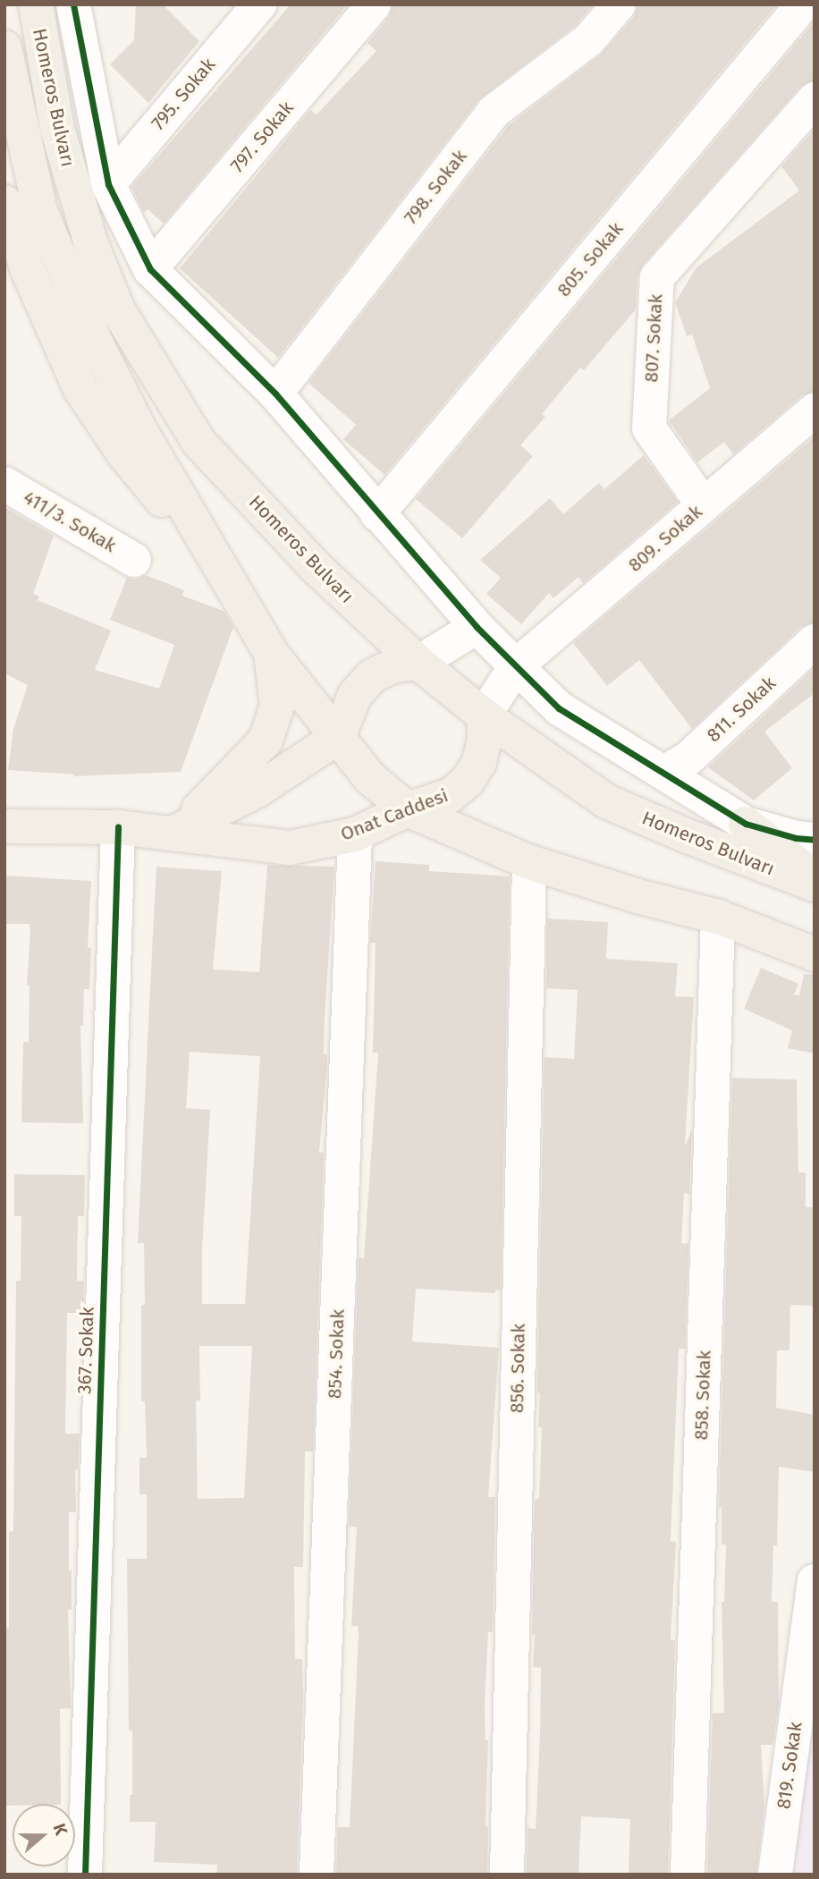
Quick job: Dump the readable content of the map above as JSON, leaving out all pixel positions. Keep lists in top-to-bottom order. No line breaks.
{"streets":{"main road":["Homeros Bulvarı","Onat Caddesi"],"street":["795. Sokak","797. Sokak","798. Sokak","805. Sokak","807. Sokak","411/3. Sokak","809. Sokak","811. Sokak","367. Sokak","854. Sokak","856. Sokak","858. Sokak","819. Sokak"]},"crossings":[["Homeros Bulvarı","809. Sokak"],["Homeros Bulvarı","Onat Caddesi"],["Homeros Bulvarı","856. Sokak"],["Homeros Bulvarı","858. Sokak"],["807. Sokak","809. Sokak"],["809. Sokak","Onat Caddesi"],["Onat Caddesi","367. Sokak"],["Onat Caddesi","854. Sokak"]],"north":"right"}
